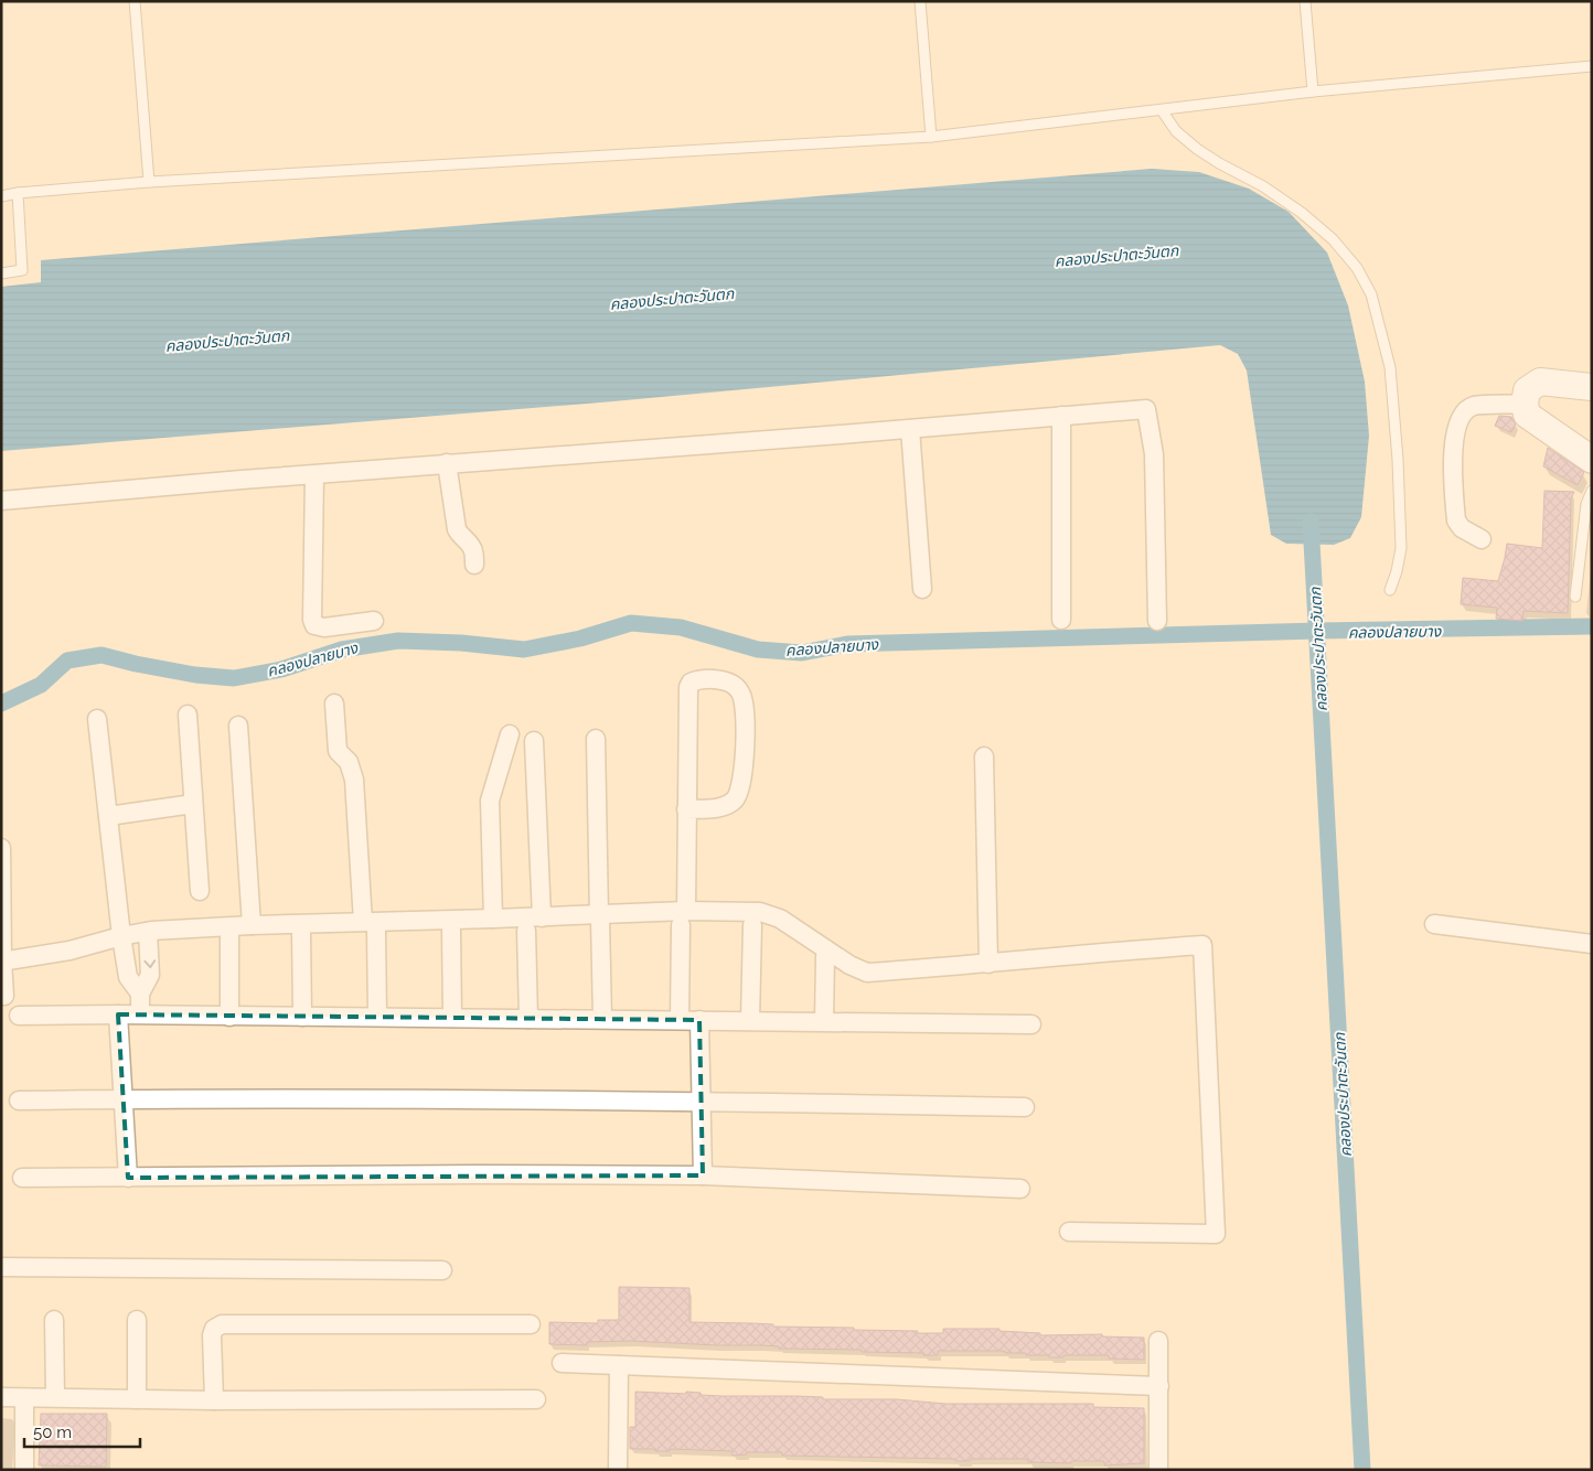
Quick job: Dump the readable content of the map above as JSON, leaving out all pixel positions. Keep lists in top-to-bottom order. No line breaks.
{"water":["คลองประปาตะวันตก","คลองปลายบาง"],"scale_bar":"50 m"}
